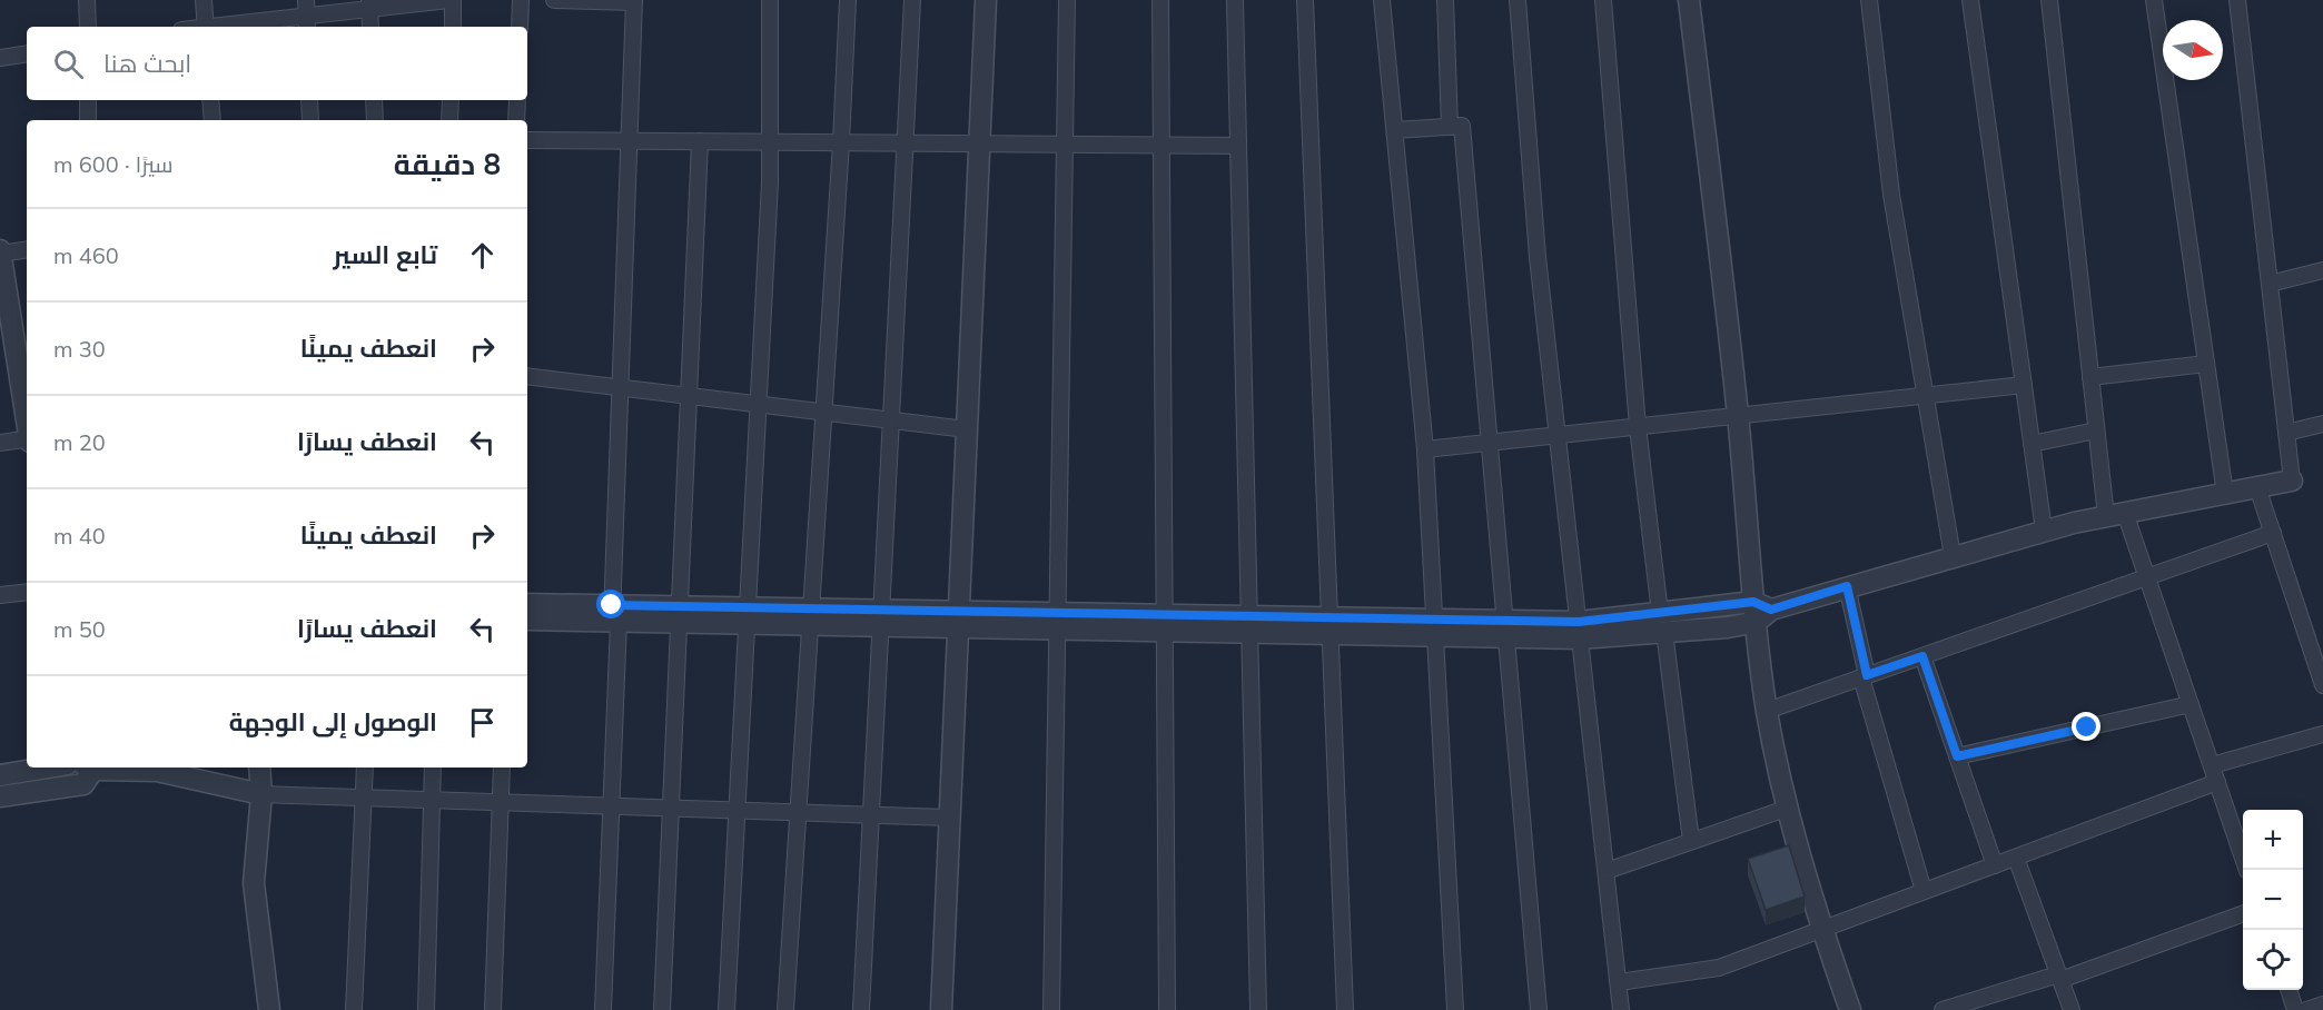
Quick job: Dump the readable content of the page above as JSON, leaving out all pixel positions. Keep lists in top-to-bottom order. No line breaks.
{"north":"right","page":{"search":"ابحث هنا","heading":["8 دقيقة","سيرًا · 600 m"],"list":[["تابع السير","460 m"],["انعطف يمينًا","30 m"],["انعطف يسارًا","20 m"],["انعطف يمينًا","40 m"],["انعطف يسارًا","50 m"],"الوصول إلى الوجهة"],"map_buttons":["+","−"]}}
